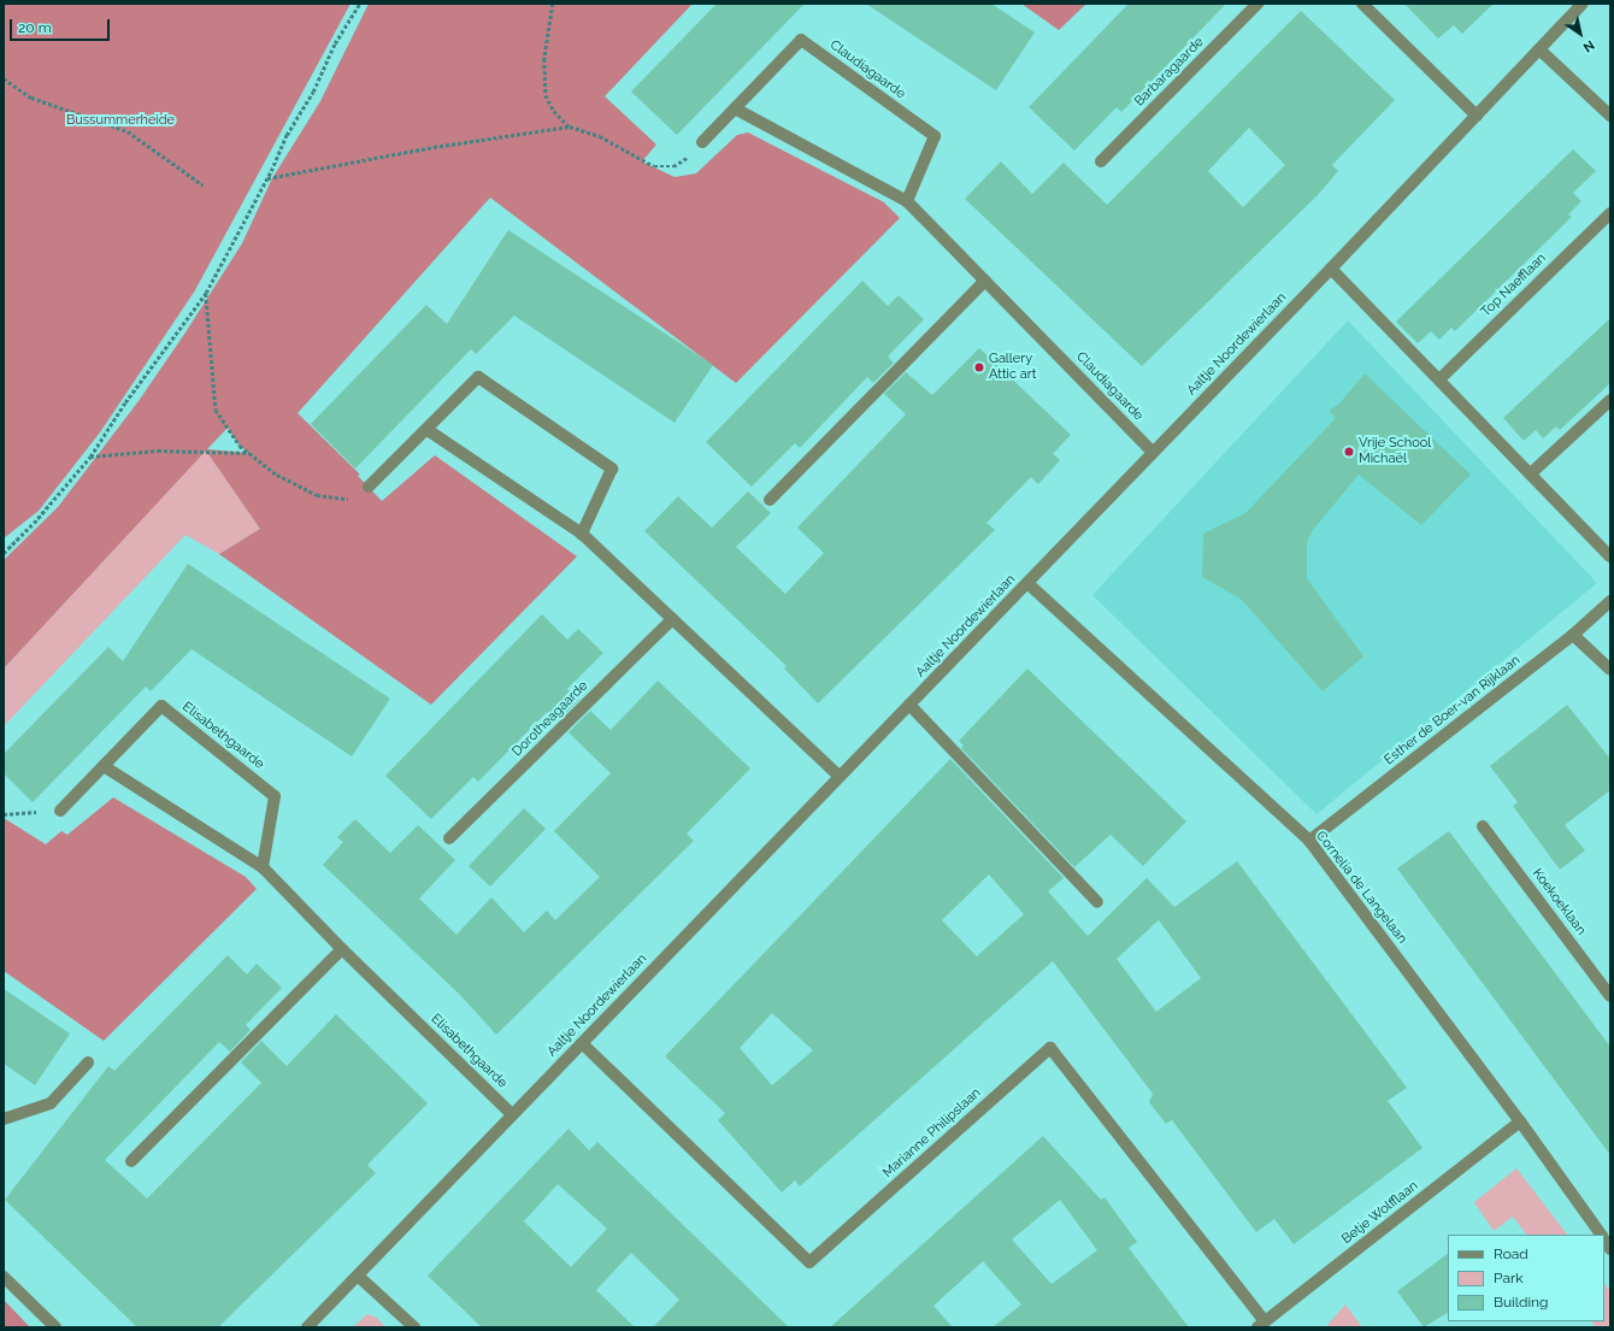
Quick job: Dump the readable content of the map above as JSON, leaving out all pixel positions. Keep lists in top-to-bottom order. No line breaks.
{"streets":{"street":["Claudiagaarde","Barbaragaarde","Top Naefflaan","Aaltje Noordewierlaan","Esther de Boer-van Rijklaan","Dorotheagaarde","Elisabethgaarde","Cornelia de Langelaan","Koekoeklaan","Marianne Philipslaan","Betje Wolfflaan"]},"crossings":[["Claudiagaarde","Aaltje Noordewierlaan"],["Aaltje Noordewierlaan","Elisabethgaarde"],["Aaltje Noordewierlaan","Cornelia de Langelaan"],["Aaltje Noordewierlaan","Marianne Philipslaan"],["Esther de Boer-van Rijklaan","Cornelia de Langelaan"],["Cornelia de Langelaan","Betje Wolfflaan"],["Marianne Philipslaan","Betje Wolfflaan"]],"parks":["Bussummerheide"],"places":["Gallery Attic art","Vrije School Michaël"],"legend":["Road","Park","Building"],"scale_bar":"20 m","north":"bottom right"}
